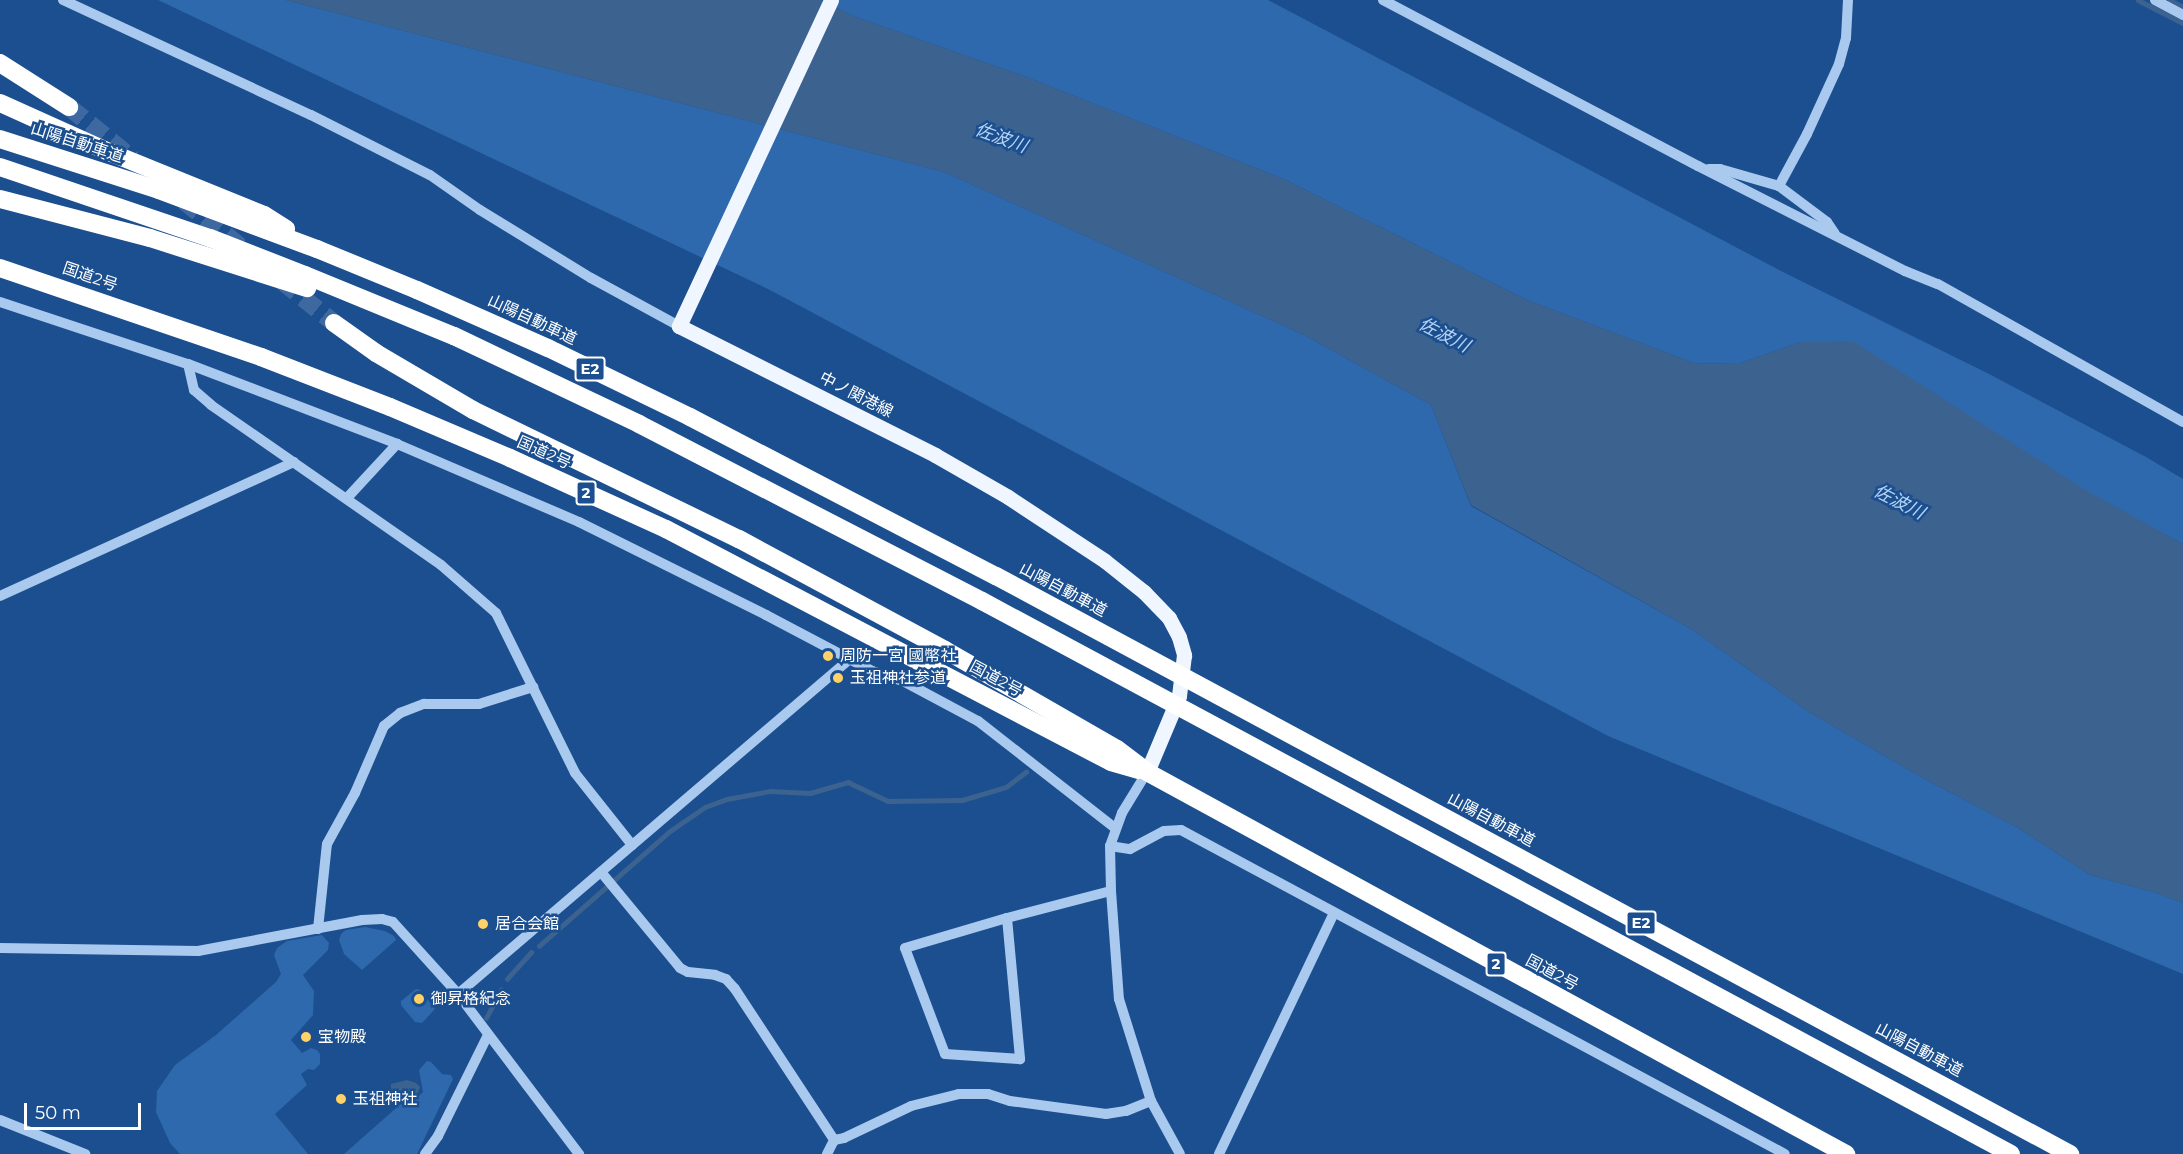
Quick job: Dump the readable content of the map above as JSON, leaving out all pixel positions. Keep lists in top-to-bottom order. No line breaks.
{"streets":{"highway":["山陽自動車道","国道2号","E2","2"],"main road":["中ノ関港線"]},"crossings":[["国道2号","中ノ関港線"]],"water":["佐波川"],"places":["周防一宮 國幣社","玉祖神社参道","居合会館","御昇格紀念","宝物殿","玉祖神社"],"scale_bar":"50 m"}
